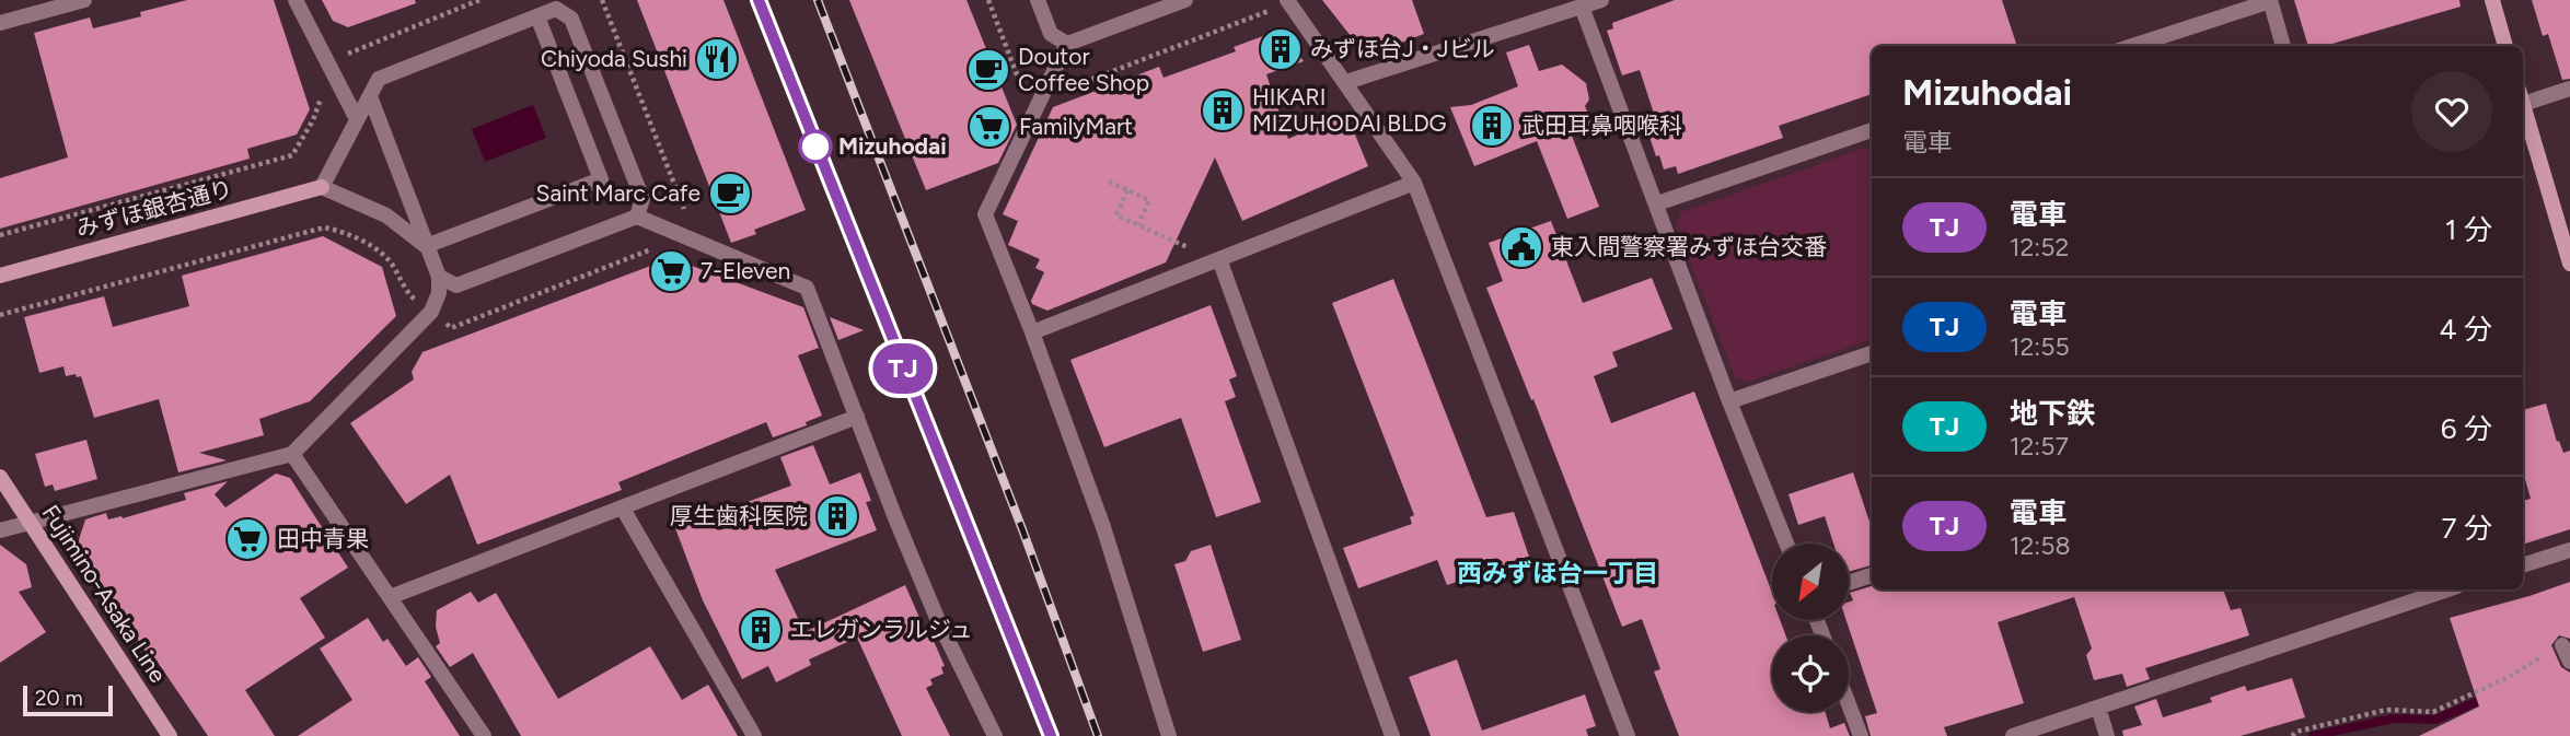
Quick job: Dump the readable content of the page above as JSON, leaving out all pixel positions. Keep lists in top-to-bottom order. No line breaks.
{"streets":{"street":["みずほ銀杏通り","Fujimino-Asaka Line"]},"districts":["西みずほ台一丁目"],"places":{"building":["みずほ台J・Jビル","HIKARI MIZUHODAI BLDG","武田耳鼻咽喉科","厚生歯科医院","エレガンラルジュ"],"restaurant":["Chiyoda Sushi"],"cafe":["Doutor Coffee Shop","Saint Marc Cafe"],"supermarket":["FamilyMart","7-Eleven","田中青果"],"other":["Mizuhodai"],"public building":["東入間警察署みずほ台交番"]},"scale_bar":"20 m","north":"bottom left","page":{"on_map":"TJ","heading":["Mizuhodai","電車"],"list":[{"mark":"TJ","name":"電車","note":"12:52","value":"1 分"},{"mark":"TJ","name":"電車","note":"12:55","value":"4 分"},{"mark":"TJ","name":"地下鉄","note":"12:57","value":"6 分"},{"mark":"TJ","name":"電車","note":"12:58","value":"7 分"}],"scale":"20 m"}}
